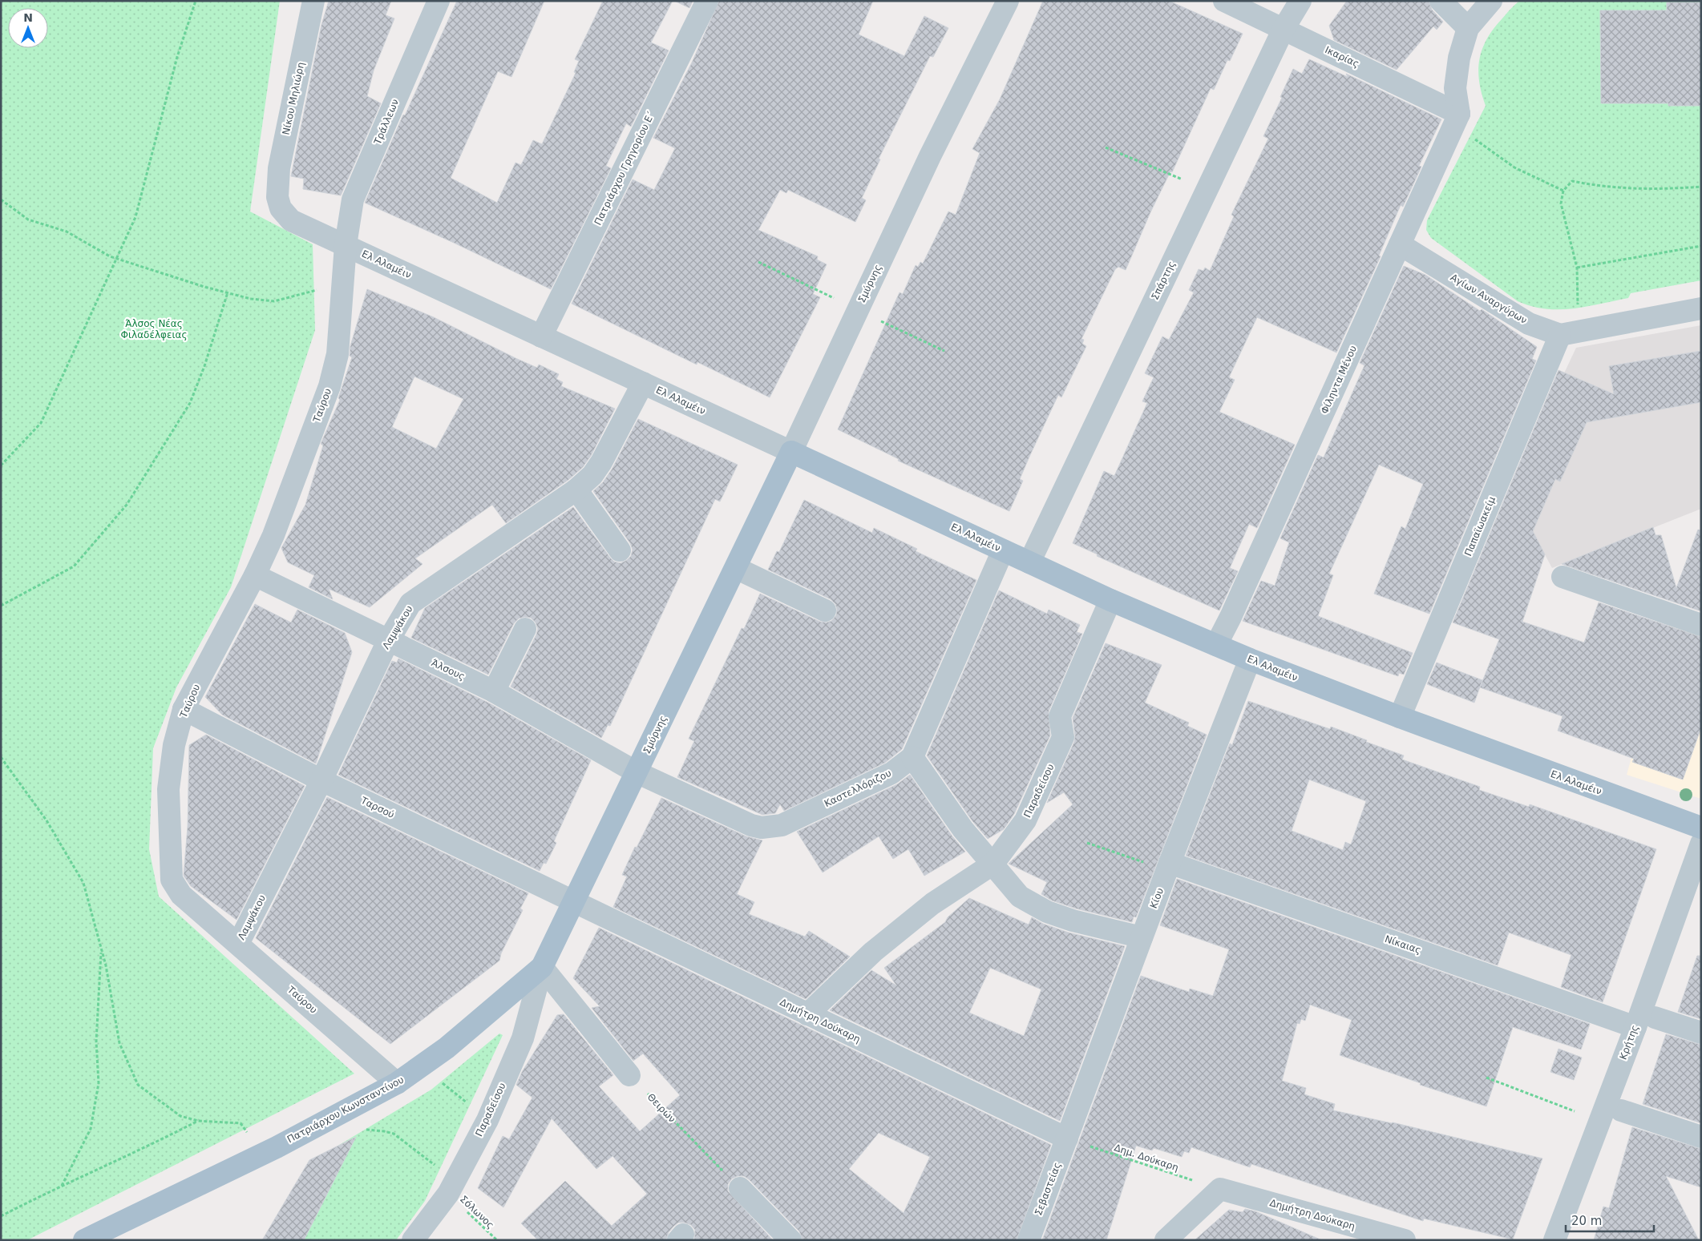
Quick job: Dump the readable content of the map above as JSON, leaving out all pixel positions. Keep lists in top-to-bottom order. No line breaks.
{"streets":{"main road":["Ελ Αλαμέιν","Σμύρνης","Πατριάρχου Κωνσταντίνου"],"street":["Ικαρίας","Νίκου Μηλιώρη","Τράλλεων","Πατριάρχου Γρηγορίου Ε΄","Σπάρτης","Αγίων Αναργύρων","Φίληντα Μένου","Ταύρου","Παπαϊωακείμ","Λαμψάκου","Άλσους","Καστελλόριζου","Παραδείσου","Ταρσού","Κίου","Νίκαιας","Δημήτρη Δούκαρη","Κρήτης","Σεβαστείας"],"path":["Θειρών","Δημ. Δούκαρη","Σόλωνος"]},"crossings":[["Ικαρίας","Σπάρτης"],["Ικαρίας","Φίληντα Μένου"],["Νίκου Μηλιώρη","Ελ Αλαμέιν"],["Τράλλεων","Ελ Αλαμέιν"],["Τράλλεων","Ταύρου"],["Πατριάρχου Γρηγορίου Ε΄","Ελ Αλαμέιν"],["Ελ Αλαμέιν","Σπάρτης"],["Ελ Αλαμέιν","Σμύρνης"],["Ελ Αλαμέιν","Φίληντα Μένου"],["Ελ Αλαμέιν","Ταύρου"],["Ελ Αλαμέιν","Παπαϊωακείμ"],["Ελ Αλαμέιν","Λαμψάκου"],["Ελ Αλαμέιν","Καστελλόριζου"],["Ελ Αλαμέιν","Παραδείσου"],["Ελ Αλαμέιν","Κίου"],["Σμύρνης","Άλσους"],["Σμύρνης","Καστελλόριζου"],["Σμύρνης","Ταρσού"],["Σμύρνης","Δημήτρη Δούκαρη"],["Σμύρνης","Πατριάρχου Κωνσταντίνου"],["Αγίων Αναργύρων","Φίληντα Μένου"],["Αγίων Αναργύρων","Παπαϊωακείμ"],["Ταύρου","Λαμψάκου"],["Ταύρου","Άλσους"],["Ταύρου","Ταρσού"],["Ταύρου","Πατριάρχου Κωνσταντίνου"],["Λαμψάκου","Άλσους"],["Λαμψάκου","Ταρσού"],["Άλσους","Καστελλόριζου"],["Παραδείσου","Δημήτρη Δούκαρη"],["Παραδείσου","Πατριάρχου Κωνσταντίνου"],["Παραδείσου","Σόλωνος"],["Ταρσού","Δημήτρη Δούκαρη"],["Ταρσού","Πατριάρχου Κωνσταντίνου"],["Κίου","Νίκαιας"],["Κίου","Δημήτρη Δούκαρη"],["Κίου","Δημ. Δούκαρη"],["Κίου","Σεβαστείας"],["Νίκαιας","Κρήτης"],["Δημήτρη Δούκαρη","Πατριάρχου Κωνσταντίνου"],["Δημήτρη Δούκαρη","Δημ. Δούκαρη"],["Δημήτρη Δούκαρη","Σεβαστείας"],["Δημ. Δούκαρη","Σεβαστείας"]],"parks":["Άλσος Νέας Φιλαδέλφειας"],"scale_bar":"20 m","north":"top"}
